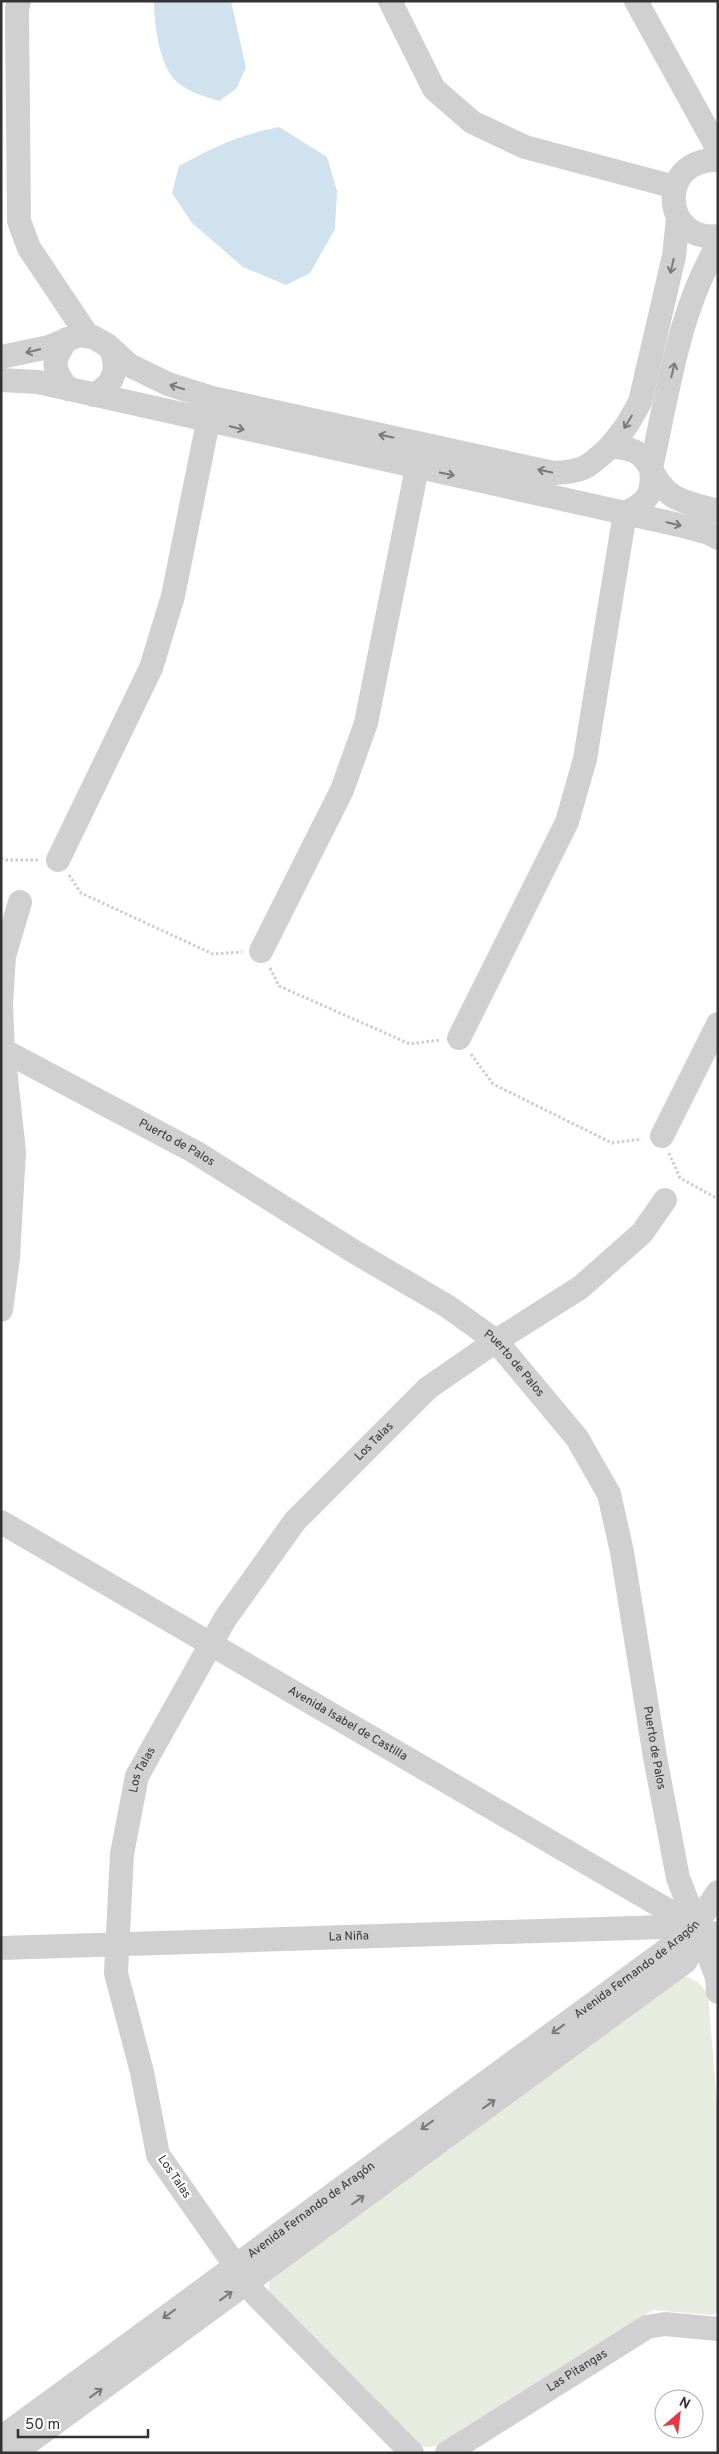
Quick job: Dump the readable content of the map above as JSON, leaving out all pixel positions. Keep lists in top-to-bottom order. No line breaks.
{"streets":{"street":["Puerto de Palos","Los Talas","Avenida Isabel de Castilla","La Niña","Avenida Fernando de Aragón","Las Pitangas"]},"crossings":[["Puerto de Palos","Los Talas"],["Puerto de Palos","Avenida Isabel de Castilla"],["Puerto de Palos","La Niña"],["Puerto de Palos","Avenida Fernando de Aragón"],["Los Talas","Avenida Isabel de Castilla"],["Los Talas","La Niña"],["Los Talas","Avenida Fernando de Aragón"],["Avenida Isabel de Castilla","La Niña"],["Avenida Isabel de Castilla","Avenida Fernando de Aragón"],["La Niña","Avenida Fernando de Aragón"]],"scale_bar":"50 m","north":"top right"}
